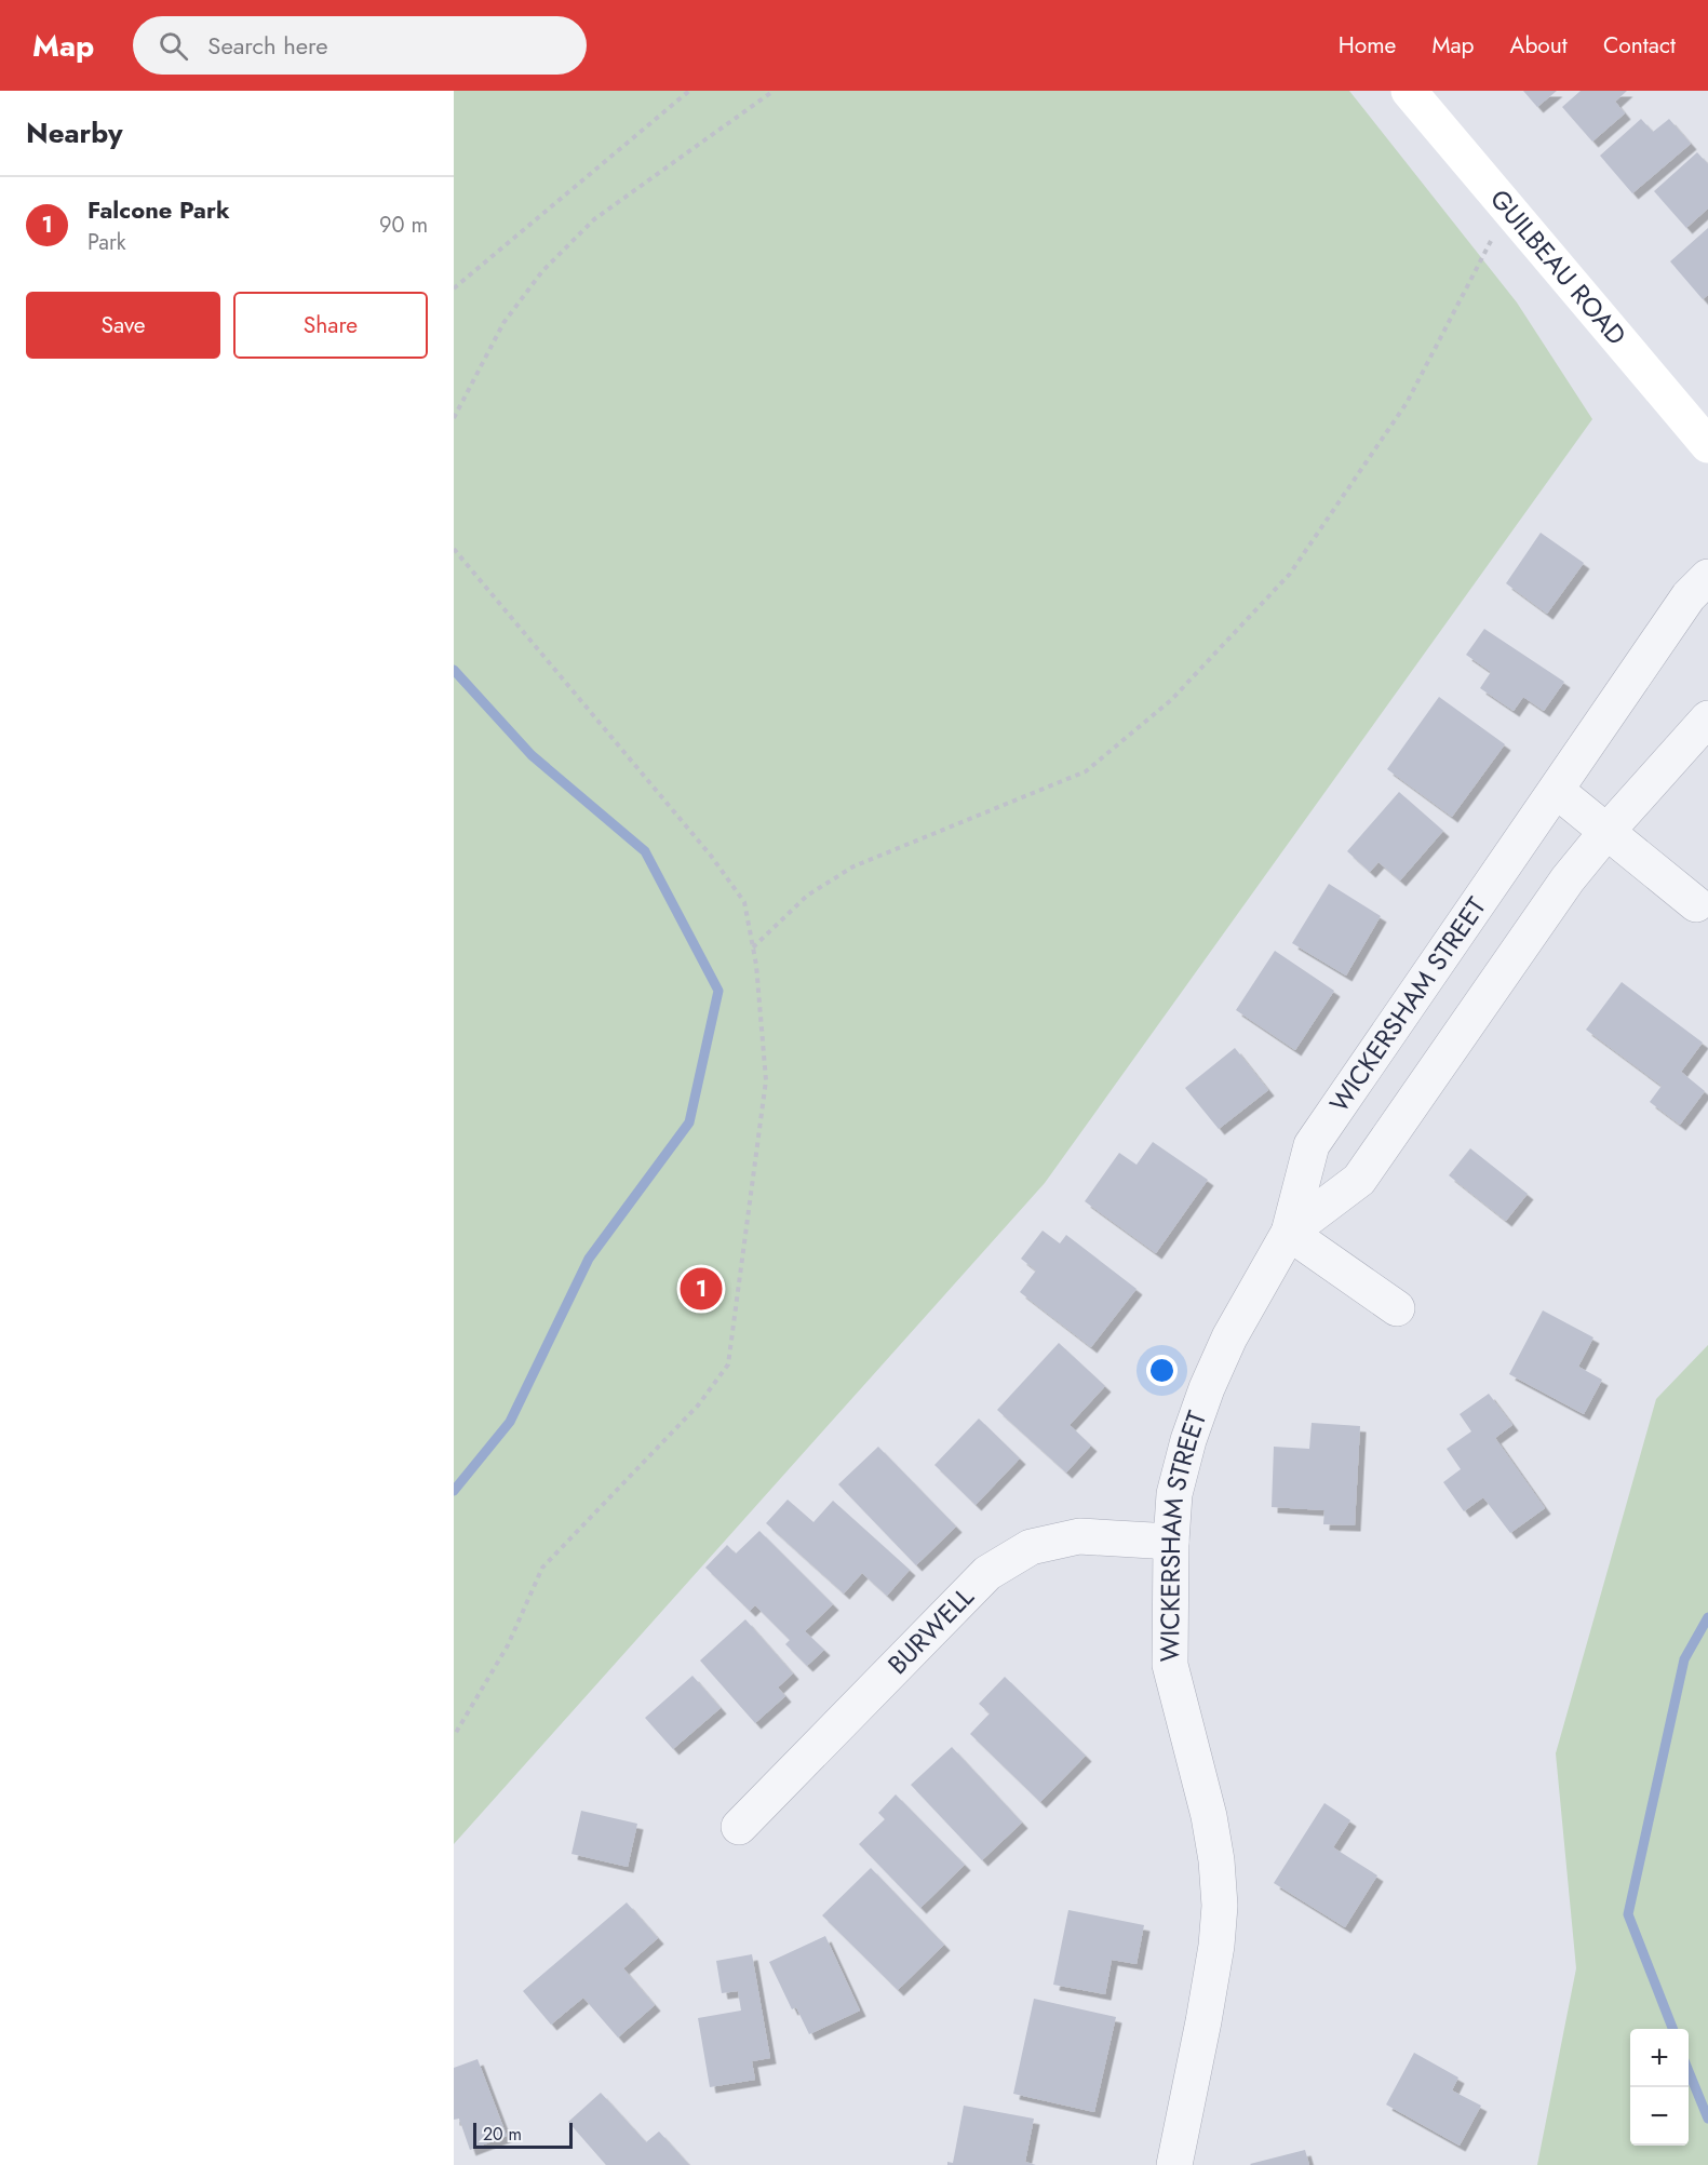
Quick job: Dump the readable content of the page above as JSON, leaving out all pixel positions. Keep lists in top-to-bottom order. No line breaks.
{"streets":{"main road":["GUILBEAU ROAD"],"street":["WICKERSHAM STREET","BURWELL"]},"crossings":[["WICKERSHAM STREET","BURWELL"]],"scale_bar":"20 m","page":{"header":"Map","search":"Search here","nav":["Home","Map","About","Contact"],"heading":"Nearby","list":[{"mark":"1","name":"Falcone Park","note":"Park","value":"90 m"}],"buttons":["Save","Share"],"pins":"1","map_buttons":["+","−"],"scale":"20 m"}}
